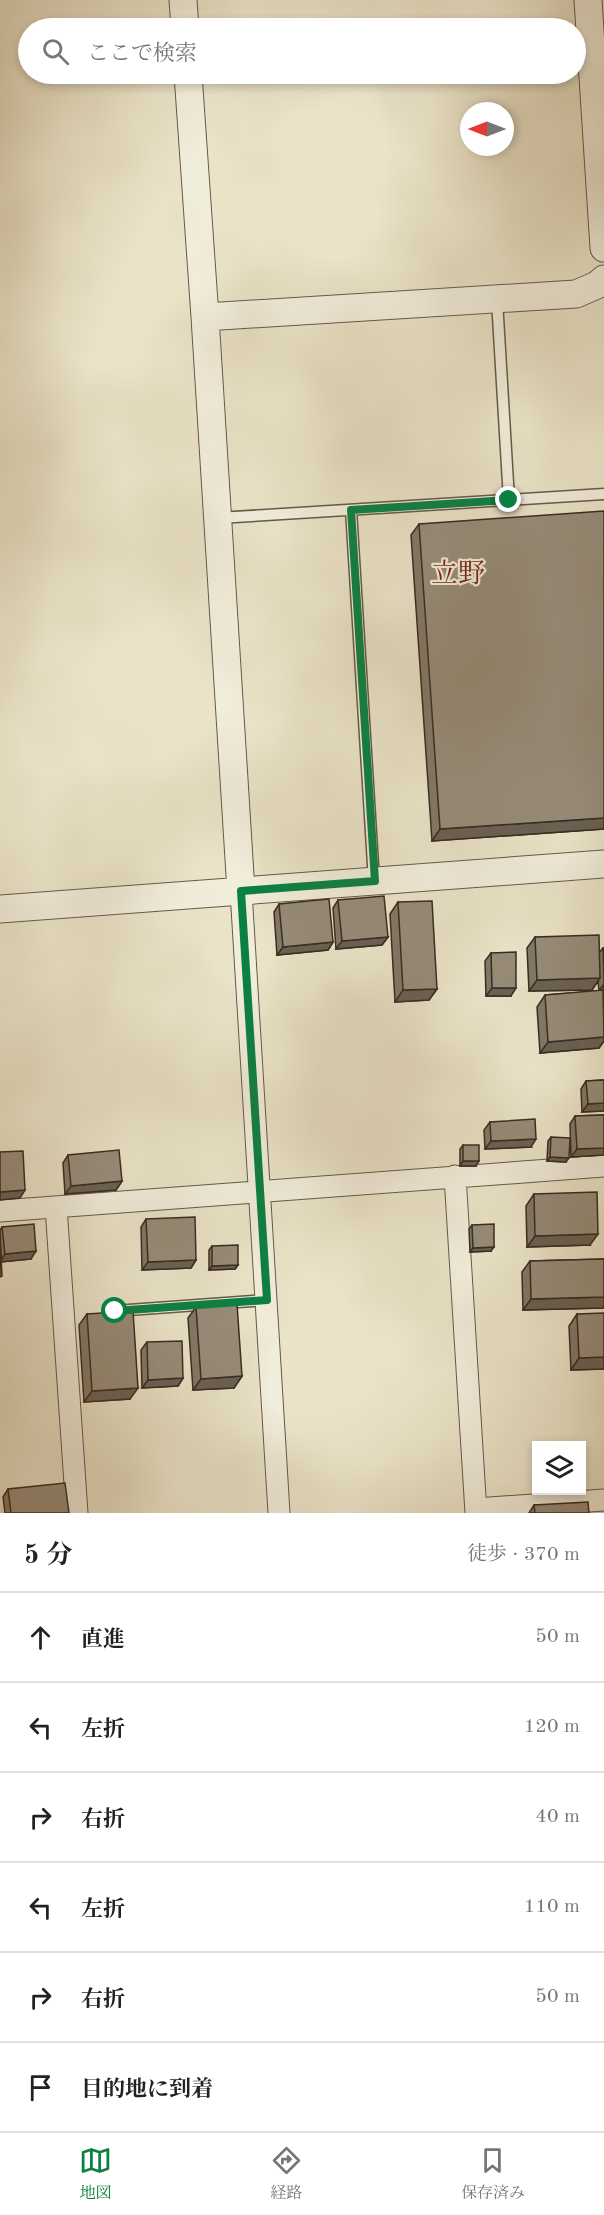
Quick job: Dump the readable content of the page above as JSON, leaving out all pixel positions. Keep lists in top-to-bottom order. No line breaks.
{"districts":["立野"],"north":"left","page":{"search":"ここで検索","heading":["5 分","徒歩 · 370 m"],"list":[["直進","50 m"],["左折","120 m"],["右折","40 m"],["左折","110 m"],["右折","50 m"],"目的地に到着"],"nav":["地図","経路","保存済み"]}}
